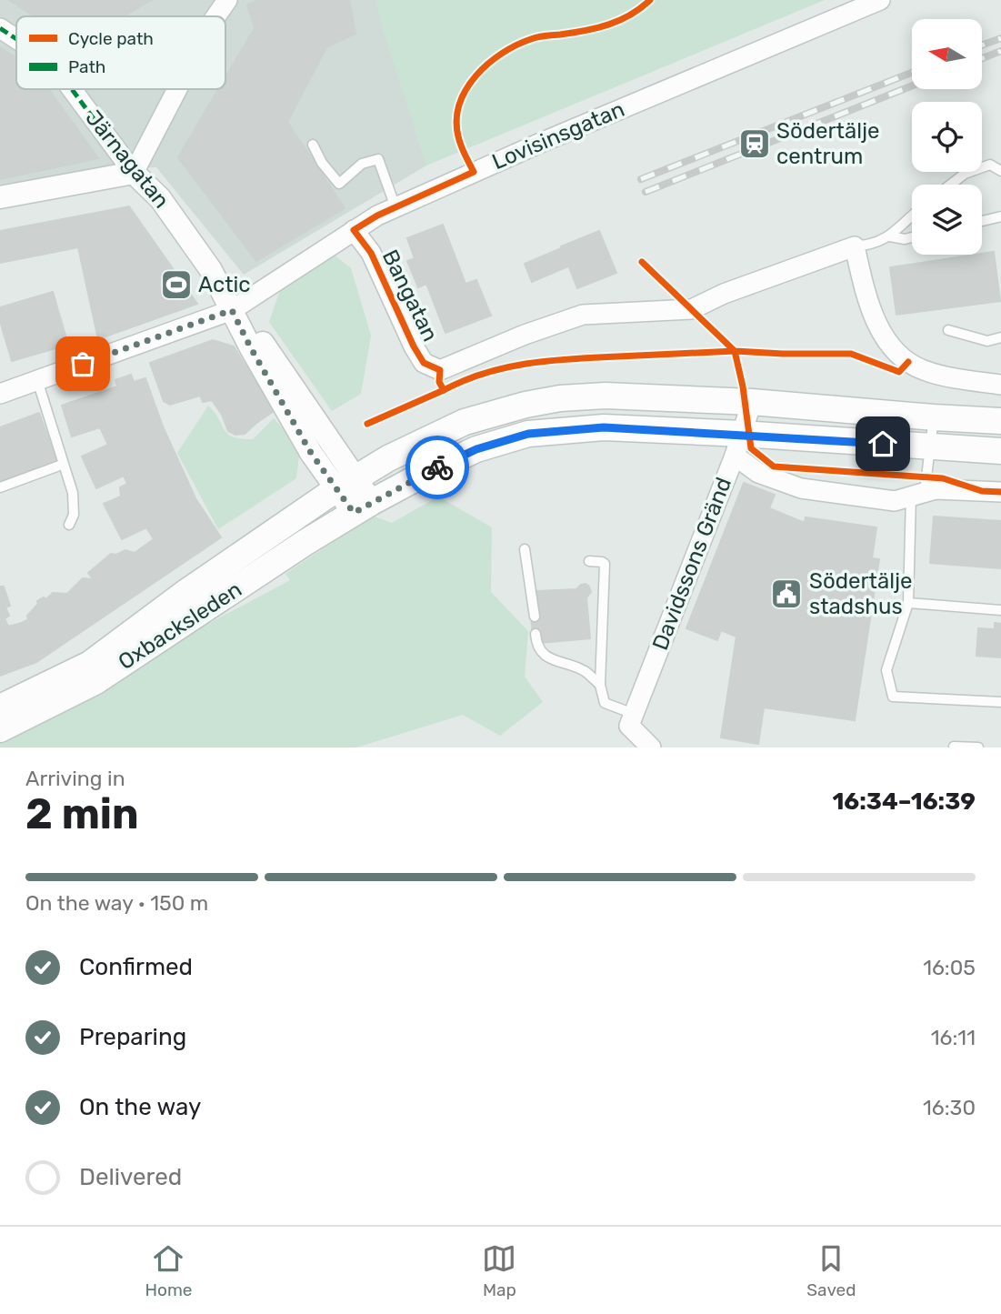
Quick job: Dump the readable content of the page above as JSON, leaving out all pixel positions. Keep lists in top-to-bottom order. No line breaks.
{"streets":{"main road":["Oxbacksleden"],"street":["Lovisinsgatan","Järnagatan","Bangatan","Davidssons Gränd"]},"crossings":[["Lovisinsgatan","Järnagatan"],["Lovisinsgatan","Bangatan"],["Järnagatan","Oxbacksleden"],["Davidssons Gränd","Oxbacksleden"]],"places":{"station":["Södertälje centrum"],"sports":["Actic"],"public building":["Södertälje stadshus"]},"legend":["Cycle path","Path"],"north":"left","page":{"heading":["2 min","Arriving in","16:34–16:39"],"bar":"On the way · 150 m","list":[["Confirmed","16:05"],["Preparing","16:11"],["On the way","16:30"],"Delivered"],"tabs":["Home","Map","Saved"]}}
